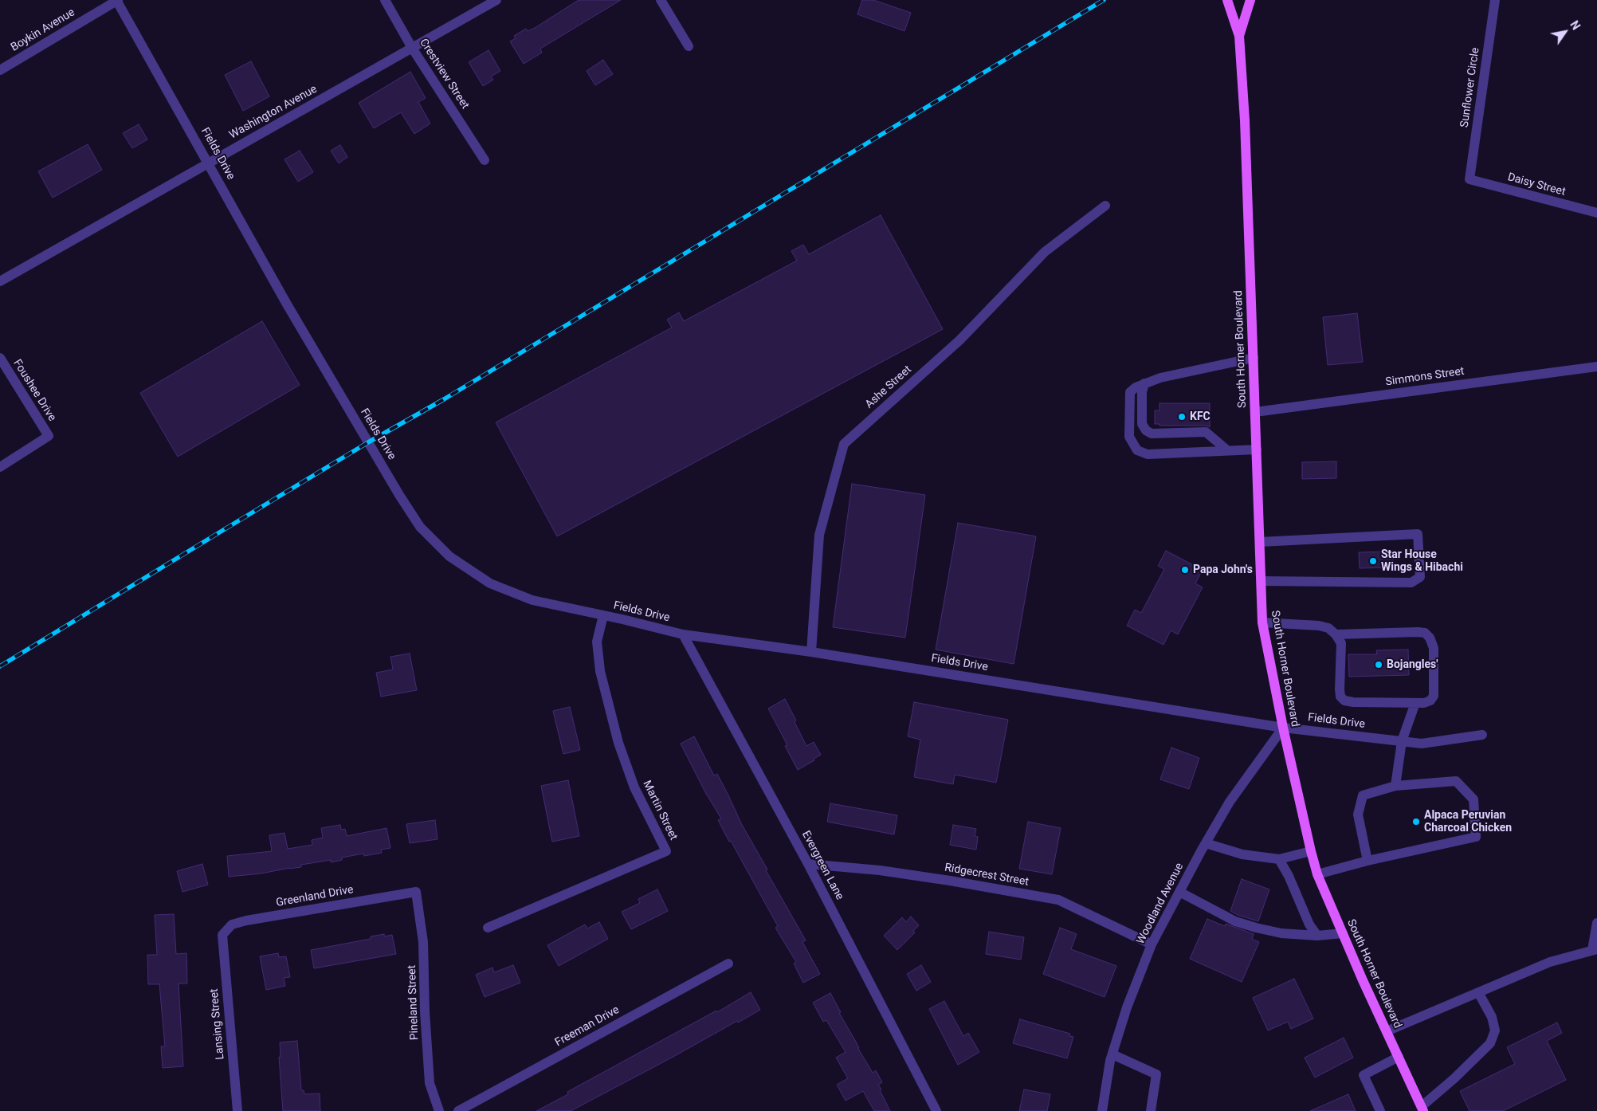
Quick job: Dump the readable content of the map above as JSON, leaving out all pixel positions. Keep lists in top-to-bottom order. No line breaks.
{"streets":{"main road":["South Horner Boulevard"],"street":["Boykin Avenue","Crestview Street","Sunflower Circle","Washington Avenue","Fields Drive","Daisy Street","Simmons Street","Ashe Street","Foushee Drive","Martin Street","Evergreen Lane","Ridgecrest Street","Greenland Drive","Woodland Avenue","Pineland Street","Lansing Street","Freeman Drive"]},"crossings":[["Boykin Avenue","Fields Drive"],["Crestview Street","Washington Avenue"],["Sunflower Circle","Daisy Street"],["Washington Avenue","Fields Drive"],["Fields Drive","South Horner Boulevard"],["Fields Drive","Ashe Street"],["Fields Drive","Martin Street"],["Fields Drive","Evergreen Lane"],["Fields Drive","Woodland Avenue"],["South Horner Boulevard","Simmons Street"],["South Horner Boulevard","Woodland Avenue"],["Evergreen Lane","Ridgecrest Street"],["Ridgecrest Street","Woodland Avenue"],["Greenland Drive","Pineland Street"],["Greenland Drive","Lansing Street"]],"places":["KFC","Star House Wings & Hibachi","Papa John's","Bojangles'","Alpaca Peruvian Charcoal Chicken"],"north":"top right"}
